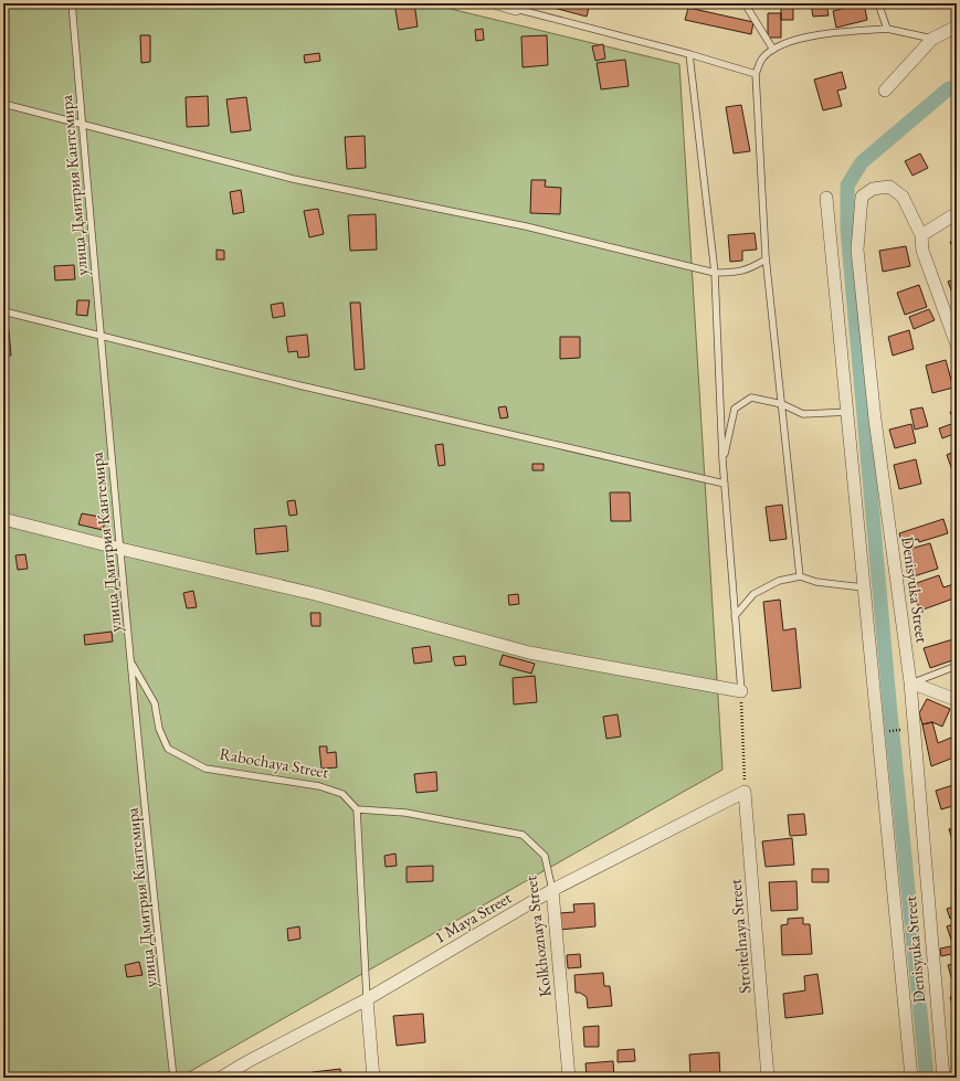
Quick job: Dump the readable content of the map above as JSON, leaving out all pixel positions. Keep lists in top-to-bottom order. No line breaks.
{"streets":{"street":["Denisyuka Street","1 Maya Street","Kolkhoznaya Street","Stroitelnaya Street"],"lane":["улица Дмитрия Кантемира","Rabochaya Street"]},"crossings":[["улица Дмитрия Кантемира","Rabochaya Street"],["Rabochaya Street","Kolkhoznaya Street"],["1 Maya Street","Kolkhoznaya Street"],["1 Maya Street","Stroitelnaya Street"]]}
